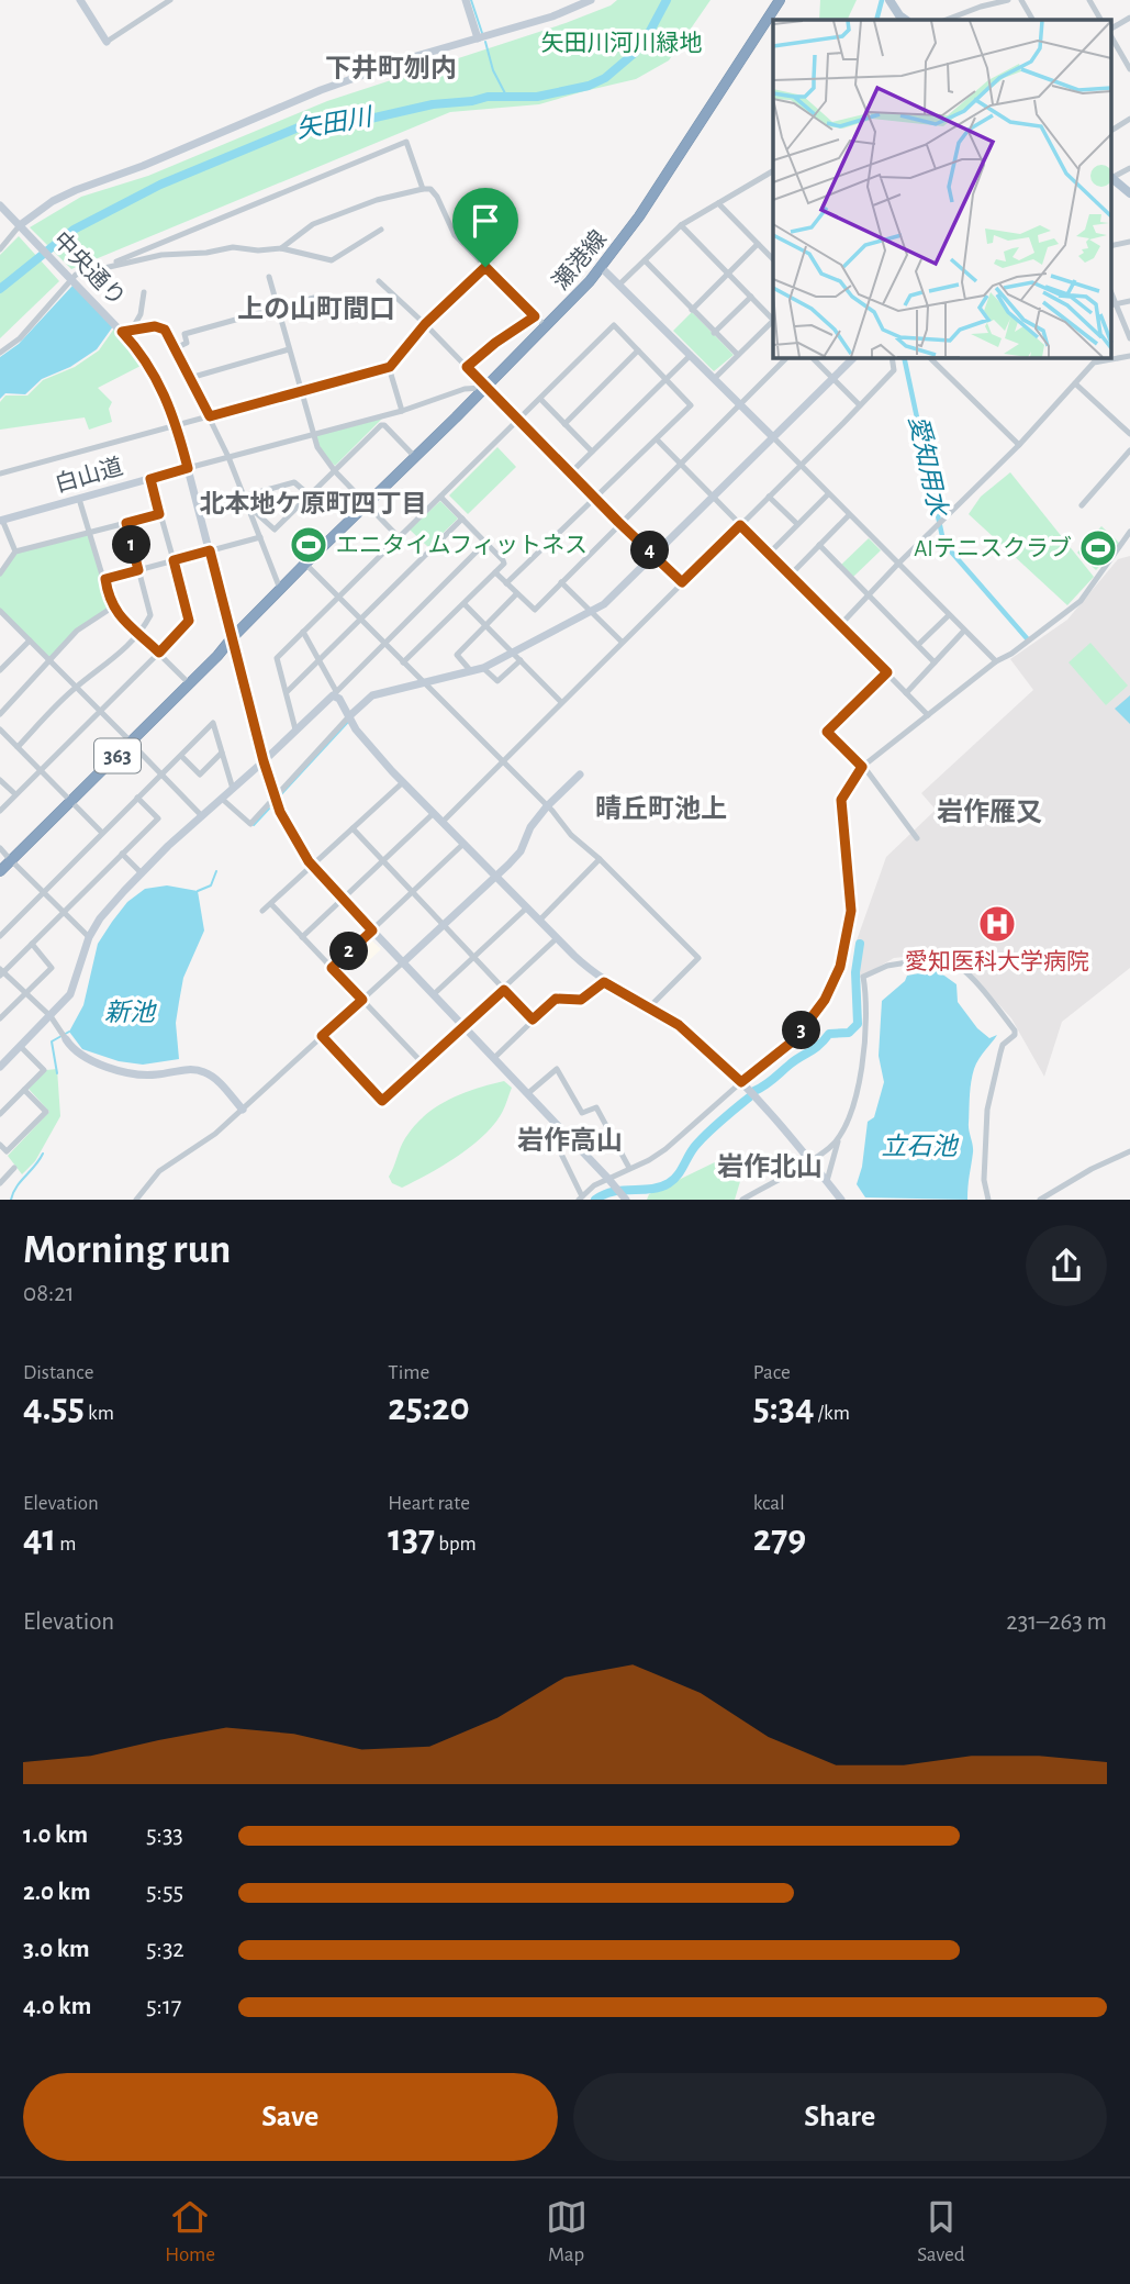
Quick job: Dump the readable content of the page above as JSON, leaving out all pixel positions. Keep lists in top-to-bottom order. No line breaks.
{"streets":{"highway":["瀬港線","363"],"street":["中央通り","白山道"]},"crossings":[["瀬港線","中央通り"],["中央通り","白山道"]],"districts":["下井町刎内","上の山町間口","北本地ケ原町四丁目","晴丘町池上","岩作雁又","岩作高山","岩作北山"],"water":["矢田川","愛知用水","新池","立石池"],"parks":["矢田川河川緑地"],"places":{"sports":["エニタイムフィットネス","AIテニスクラブ"],"hospital":["愛知医科大学病院"]},"page":{"pins":["1","4","2","3"],"heading":["Morning run","08:21"],"stats":[["Distance","4.55 km"],["Time","25:20"],["Pace","5:34 /km"],["Elevation","41 m"],["Heart rate","137 bpm"],["kcal","279"]],"chart":["Elevation","231–263 m"],"list":[{"name":"1.0 km","note":"5:33"},{"name":"2.0 km","note":"5:55"},{"name":"3.0 km","note":"5:32"},{"name":"4.0 km","note":"5:17"}],"buttons":["Save","Share"],"tabs":["Home","Map","Saved"]}}
